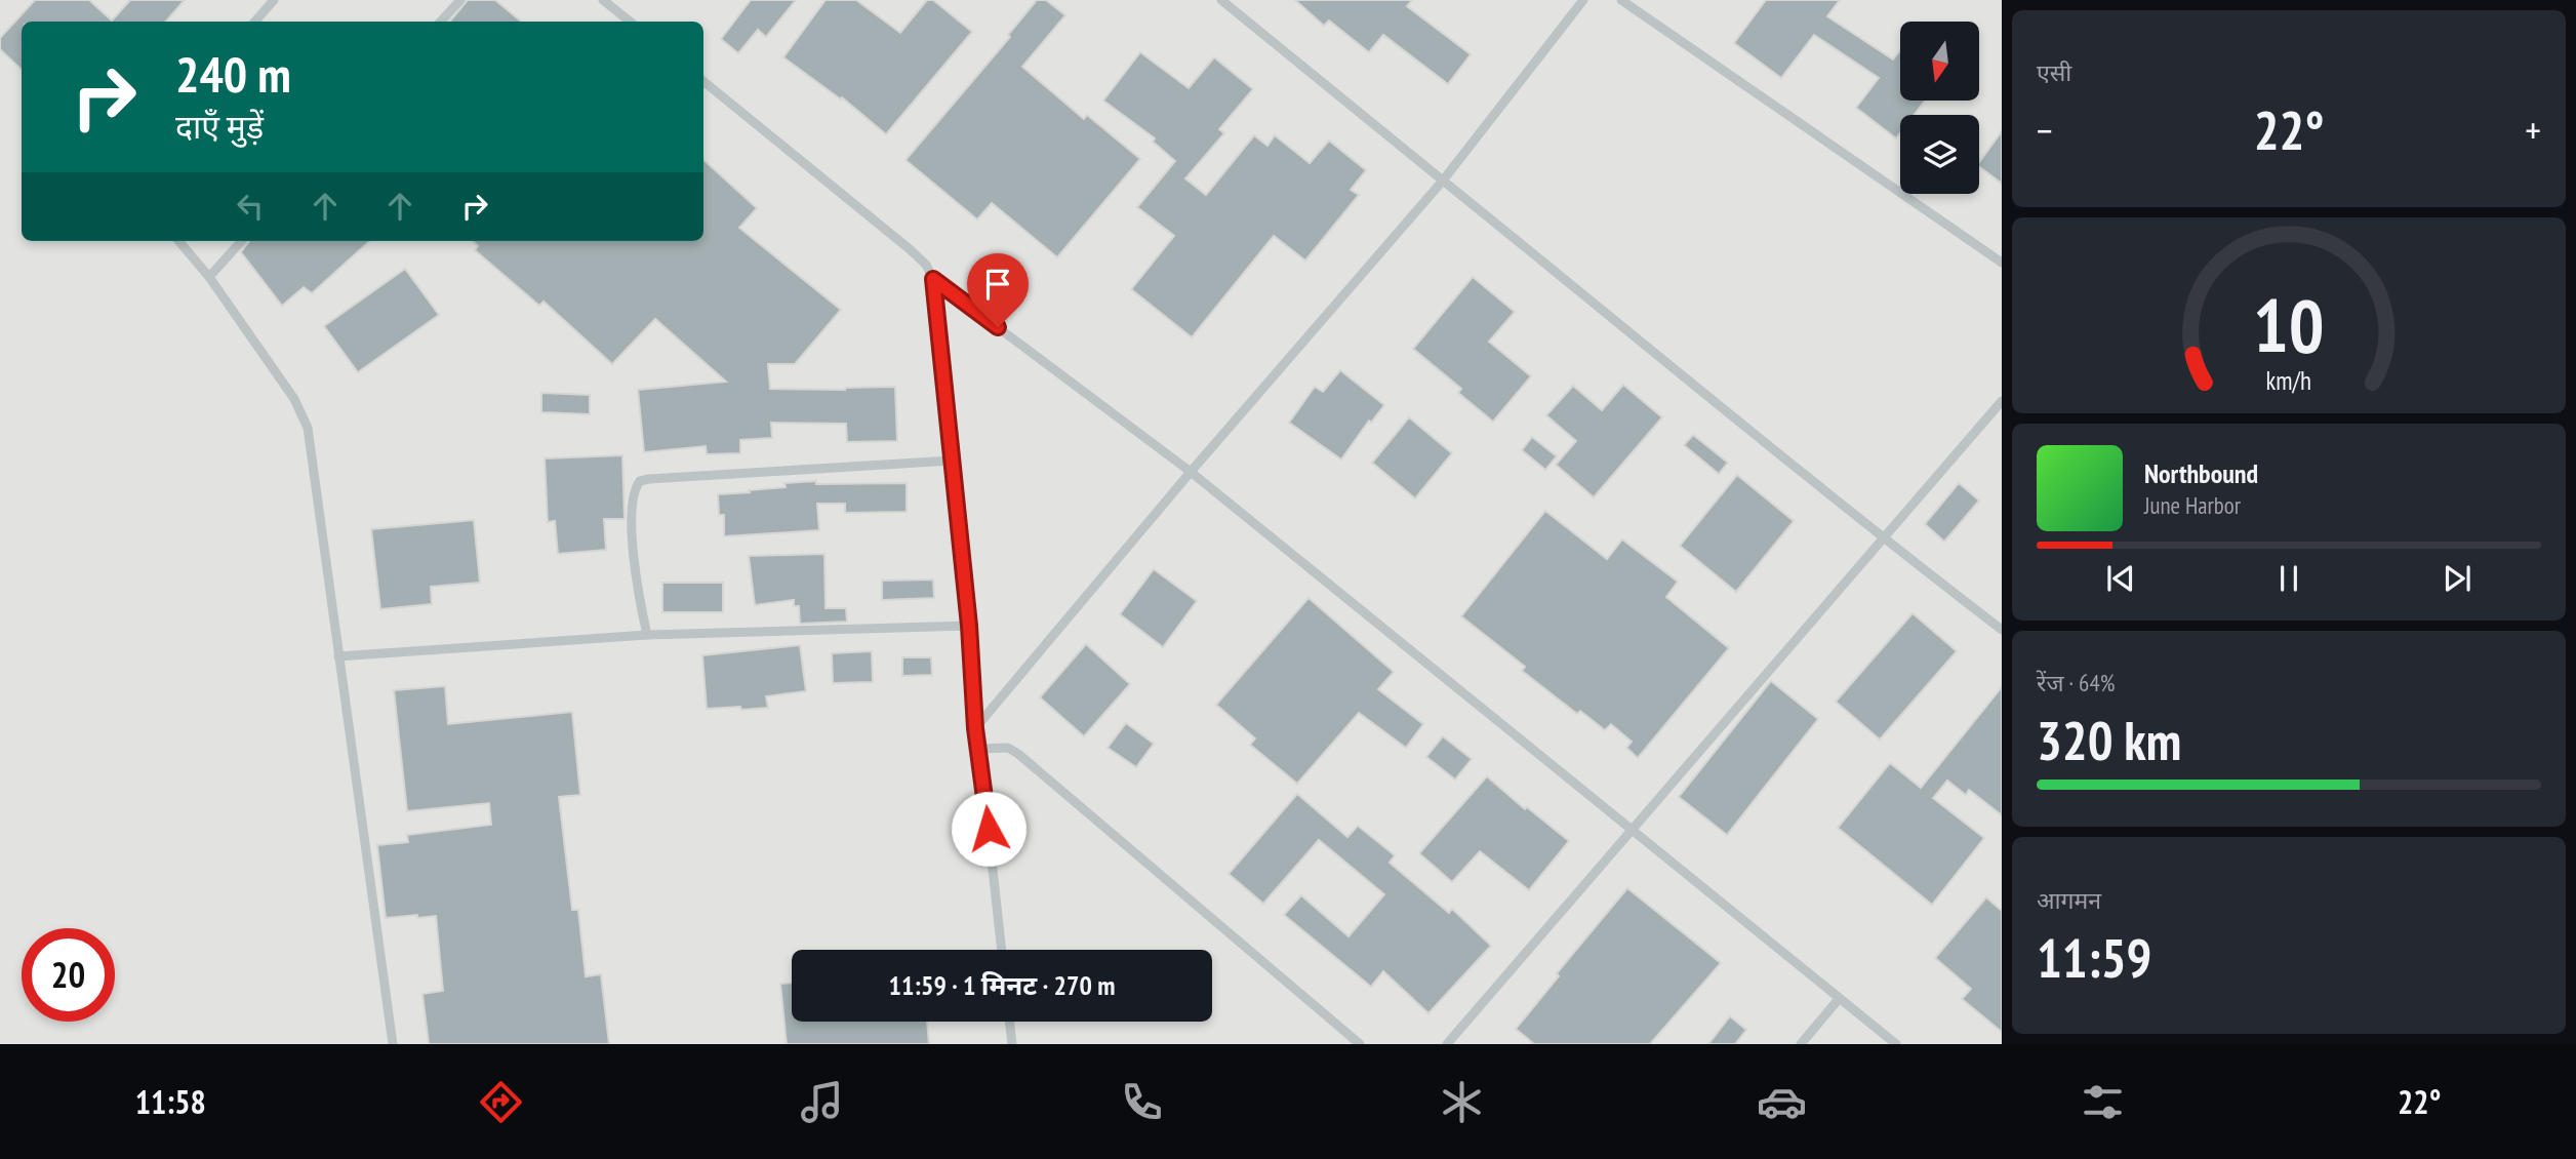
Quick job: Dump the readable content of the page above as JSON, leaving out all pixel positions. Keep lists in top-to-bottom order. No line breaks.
{"north":"bottom","page":{"tile":["एसी",["रेंज · 64%","320 km"],["आगमन","11:59"]],"turn":["240 m","दाएँ मुड़ें"],"heat":["−","22°","+"],"song":["Northbound","June Harbor"],"limit":"20","trip":"11:59 · 1 मिनट · 270 m","tabs":["11:58","22°"],"gauge":["10","km/h"]}}
